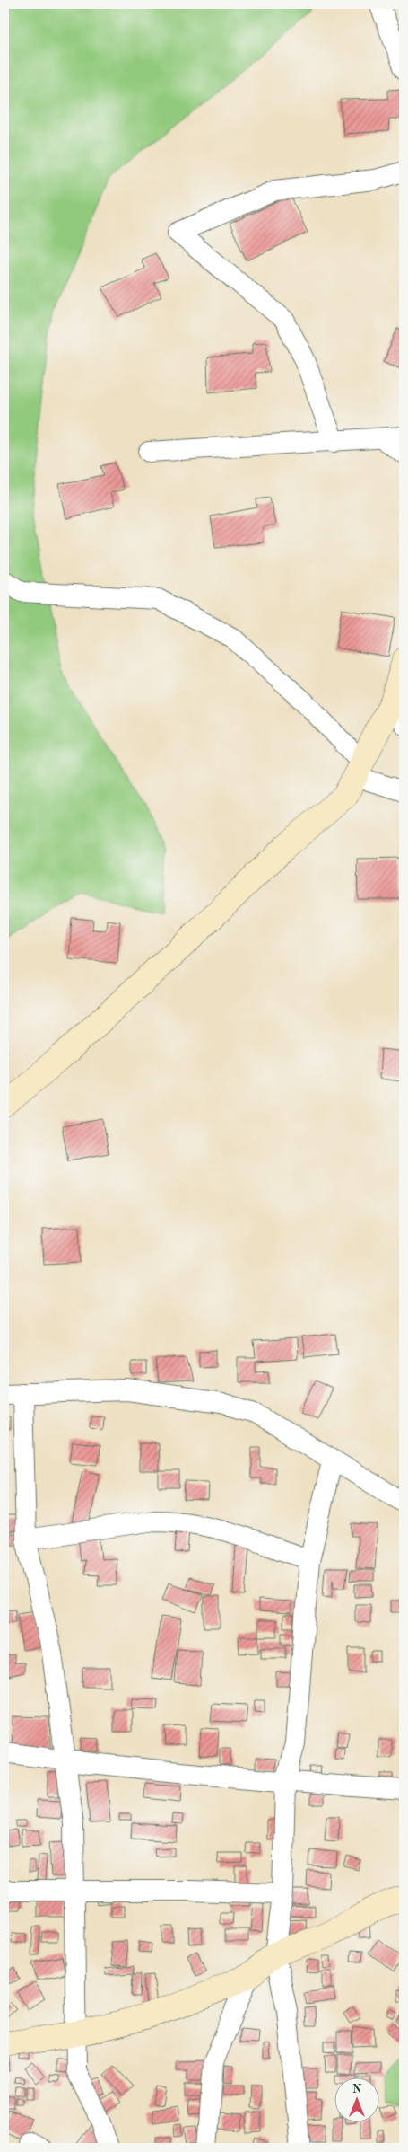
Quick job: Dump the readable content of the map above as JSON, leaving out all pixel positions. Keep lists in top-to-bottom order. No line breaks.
{"north":"top"}
